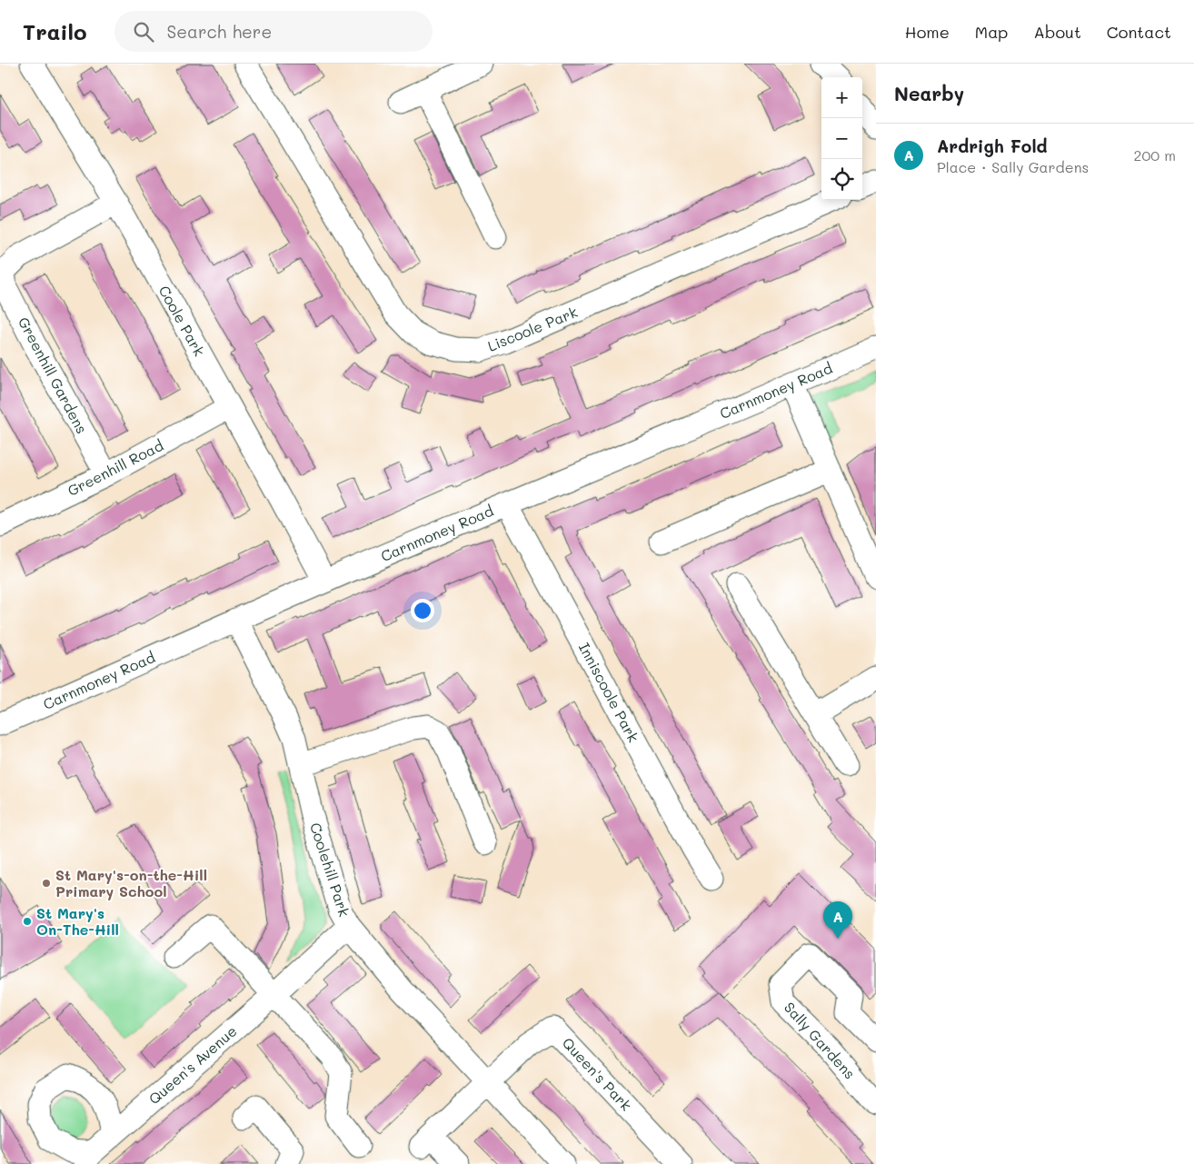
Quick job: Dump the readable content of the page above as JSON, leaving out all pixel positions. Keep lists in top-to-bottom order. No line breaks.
{"streets":{"street":["Coole Park","Liscoole Park","Greenhill Gardens","Carnmoney Road","Greenhill Road","Inniscoole Park","Coolehill Park","Sally Gardens","Queen's Avenue","Queen's Park"]},"crossings":[["Coole Park","Greenhill Gardens"],["Coole Park","Carnmoney Road"],["Coole Park","Greenhill Road"],["Greenhill Gardens","Greenhill Road"],["Carnmoney Road","Inniscoole Park"],["Carnmoney Road","Coolehill Park"],["Coolehill Park","Queen's Avenue"],["Coolehill Park","Queen's Park"]],"places":["St Mary's-on-the-Hill Primary School","St Mary's On-The-Hill"],"page":{"header":"Trailo","search":"Search here","nav":["Home","Map","About","Contact"],"heading":"Nearby","map_buttons":["+","−"],"list":[{"mark":"A","name":"Ardrigh Fold","note":"Place · Sally Gardens","value":"200 m"}],"pins":"A"}}
